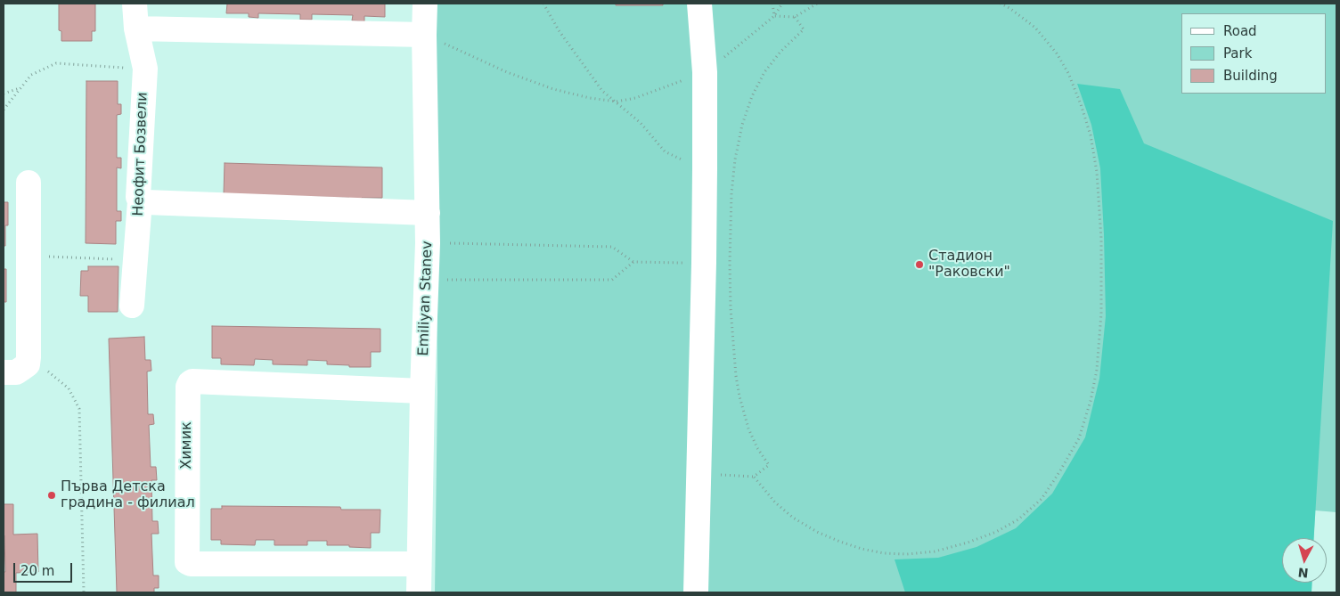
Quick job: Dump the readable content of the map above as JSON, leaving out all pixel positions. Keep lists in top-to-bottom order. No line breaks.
{"streets":{"street":["Неофит Бозвели","Emiliyan Stanev","Химик"]},"crossings":[["Emiliyan Stanev","Химик"]],"places":["Стадион \"Раковски\"","Първа Детска градина - филиал"],"legend":["Road","Park","Building"],"scale_bar":"20 m","north":"bottom"}
